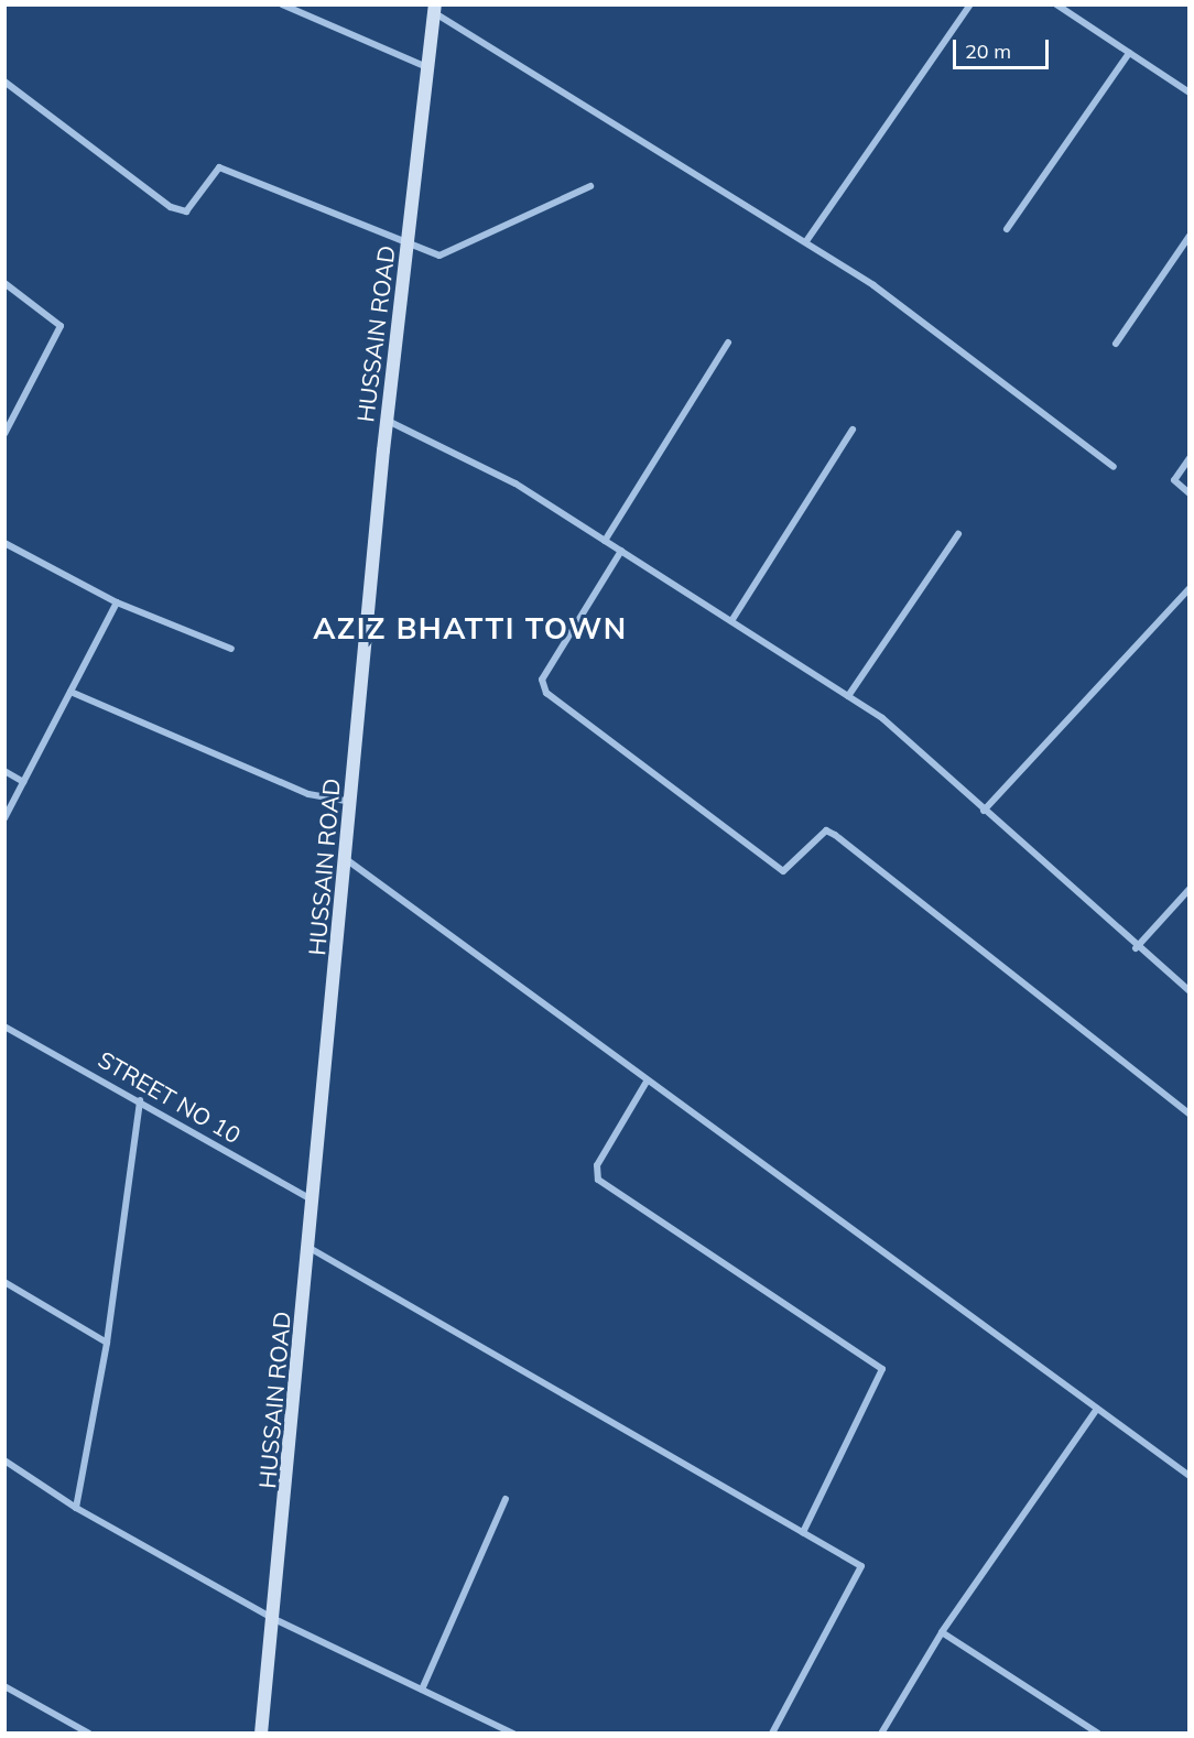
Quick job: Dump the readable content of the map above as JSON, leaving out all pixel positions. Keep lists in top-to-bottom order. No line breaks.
{"streets":{"street":["HUSSAIN ROAD","STREET NO 10"]},"crossings":[["HUSSAIN ROAD","STREET NO 10"]],"districts":["AZIZ BHATTI TOWN"],"scale_bar":"20 m"}
